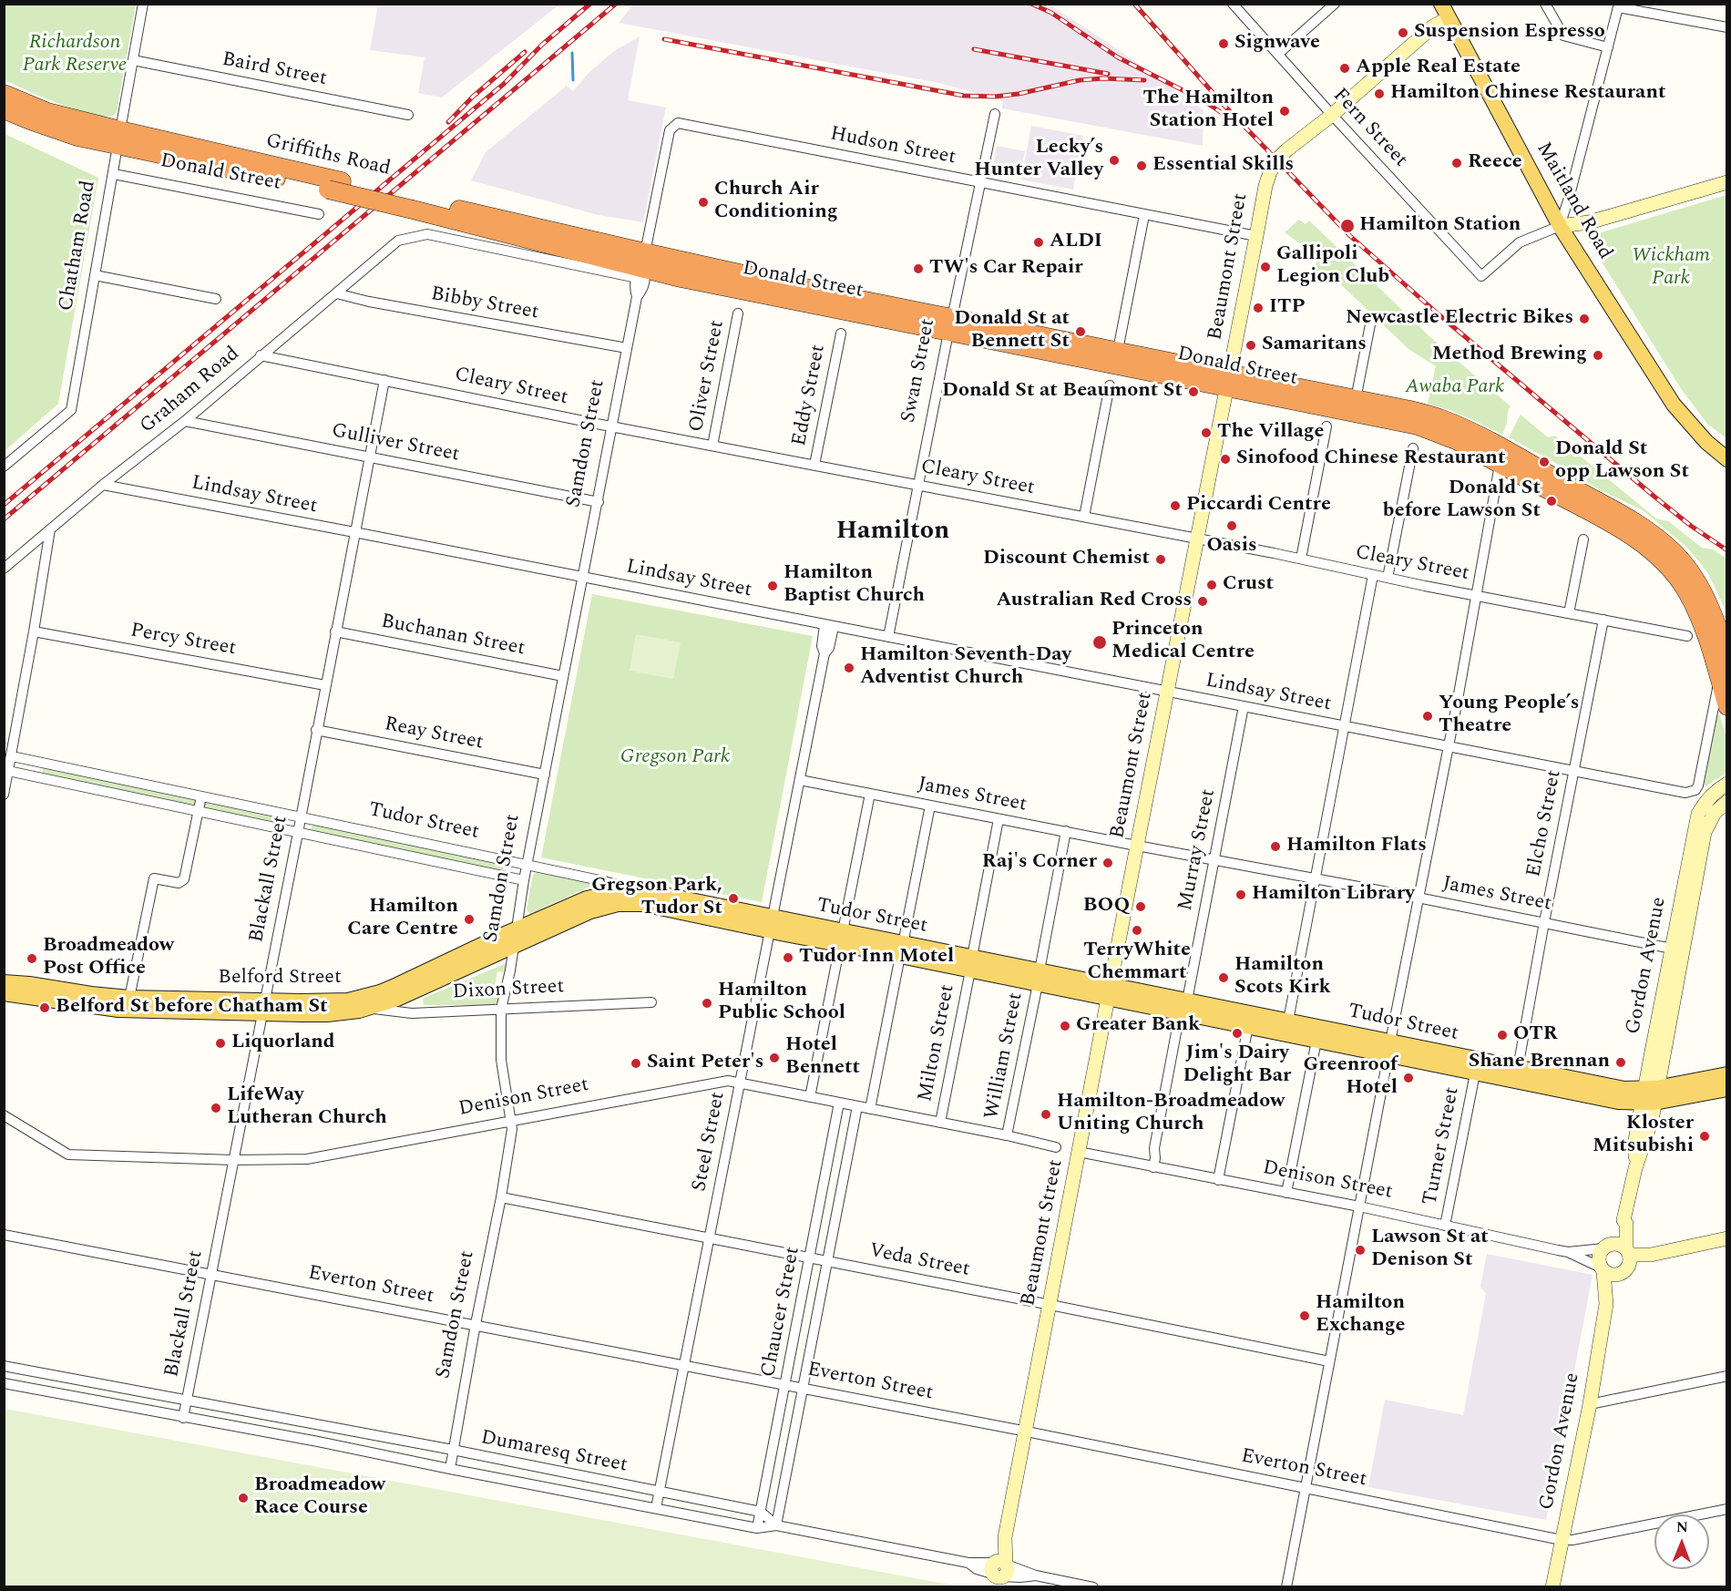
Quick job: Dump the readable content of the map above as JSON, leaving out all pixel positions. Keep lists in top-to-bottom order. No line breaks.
{"streets":{"highway":["Griffiths Road","Donald Street"],"main road":["Maitland Road","Beaumont Street","Tudor Street","Gordon Avenue","Belford Street"],"street":["Baird Street","Fern Street","Hudson Street","Chatham Road","Bibby Street","Swan Street","Oliver Street","Cleary Street","Graham Road","Eddy Street","Gulliver Street","Samdon Street","Lindsay Street","Buchanan Street","Percy Street","Reay Street","James Street","Elcho Street","Murray Street","Blackall Street","Dixon Street","Milton Street","William Street","Denison Street","Steel Street","Turner Street","Veda Street","Everton Street","Chaucer Street","Dumaresq Street"]},"crossings":[["Baird Street","Chatham Road"],["Fern Street","Maitland Road"],["Fern Street","Beaumont Street"],["Hudson Street","Beaumont Street"],["Hudson Street","Swan Street"],["Hudson Street","Samdon Street"],["Griffiths Road","Donald Street"],["Griffiths Road","Chatham Road"],["Griffiths Road","Samdon Street"],["Donald Street","Chatham Road"],["Donald Street","Beaumont Street"],["Donald Street","Swan Street"],["Donald Street","Graham Road"],["Donald Street","Samdon Street"],["Donald Street","Lindsay Street"],["Maitland Road","Beaumont Street"],["Beaumont Street","Cleary Street"],["Beaumont Street","Lindsay Street"],["Beaumont Street","James Street"],["Beaumont Street","Tudor Street"],["Beaumont Street","Denison Street"],["Beaumont Street","Veda Street"],["Beaumont Street","Everton Street"],["Beaumont Street","Dumaresq Street"],["Bibby Street","Graham Road"],["Bibby Street","Samdon Street"],["Swan Street","Cleary Street"],["Swan Street","Lindsay Street"],["Oliver Street","Cleary Street"],["Cleary Street","Graham Road"],["Cleary Street","Eddy Street"],["Cleary Street","Samdon Street"],["Cleary Street","Elcho Street"],["Cleary Street","Blackall Street"],["Graham Road","Gulliver Street"],["Graham Road","Lindsay Street"],["Gulliver Street","Samdon Street"],["Gulliver Street","Blackall Street"],["Samdon Street","Lindsay Street"],["Samdon Street","Buchanan Street"],["Samdon Street","Reay Street"],["Samdon Street","Tudor Street"],["Samdon Street","Belford Street"],["Samdon Street","Dixon Street"],["Samdon Street","Denison Street"],["Samdon Street","Veda Street"],["Samdon Street","Everton Street"],["Samdon Street","Dumaresq Street"],["Lindsay Street","Elcho Street"],["Lindsay Street","Murray Street"],["Lindsay Street","Blackall Street"],["Lindsay Street","Steel Street"],["Buchanan Street","Blackall Street"],["Percy Street","Blackall Street"],["Reay Street","Blackall Street"],["James Street","Elcho Street"],["James Street","Murray Street"],["James Street","Gordon Avenue"],["James Street","Milton Street"],["James Street","William Street"],["James Street","Steel Street"],["Tudor Street","Elcho Street"],["Tudor Street","Murray Street"],["Tudor Street","Blackall Street"],["Tudor Street","Gordon Avenue"],["Tudor Street","Belford Street"],["Tudor Street","Milton Street"],["Tudor Street","William Street"],["Tudor Street","Steel Street"],["Tudor Street","Turner Street"],["Murray Street","Denison Street"],["Blackall Street","Belford Street"],["Blackall Street","Denison Street"],["Blackall Street","Everton Street"],["Blackall Street","Dumaresq Street"],["Gordon Avenue","Denison Street"],["Gordon Avenue","Everton Street"],["Belford Street","Dixon Street"],["Milton Street","Denison Street"],["William Street","Denison Street"],["Denison Street","Steel Street"],["Denison Street","Turner Street"],["Denison Street","Chaucer Street"],["Steel Street","Veda Street"],["Steel Street","Everton Street"],["Steel Street","Dumaresq Street"],["Veda Street","Chaucer Street"],["Everton Street","Chaucer Street"],["Chaucer Street","Dumaresq Street"]],"districts":["Hamilton"],"parks":["Richardson Park Reserve","Wickham Park","Awaba Park","Gregson Park"],"places":["Suspension Espresso","Signwave","Apple Real Estate","Hamilton Chinese Restaurant","The Hamilton Station Hotel","Lecky’s Hunter Valley","Reece","Essential Skills","Church Air Conditioning","Hamilton Station","ALDI","Gallipoli Legion Club","TW's Car Repair","ITP","Newcastle Electric Bikes","Donald St at Bennett St","Samaritans","Method Brewing","Donald St at Beaumont St","The Village","Sinofood Chinese Restaurant","Donald St opp Lawson St","Donald St before Lawson St","Piccardi Centre","Oasis","Discount Chemist","Crust","Hamilton Baptist Church","Australian Red Cross","Princeton Medical Centre","Hamilton Seventh-Day Adventist Church","Young People’s Theatre","Hamilton Flats","Raj's Corner","Hamilton Library","Gregson Park, Tudor St","BOQ","Hamilton Care Centre","TerryWhite Chemmart","Tudor Inn Motel","Broadmeadow Post Office","Hamilton Scots Kirk","Hamilton Public School","Belford St before Chatham St","Greater Bank","Jim's Dairy Delight Bar","OTR","Liquorland","Hotel Bennett","Shane Brennan","Saint Peter's","Greenroof Hotel","LifeWay Lutheran Church","Hamilton-Broadmeadow Uniting Church","Kloster Mitsubishi","Lawson St at Denison St","Hamilton Exchange","Broadmeadow Race Course"],"north":"top"}
